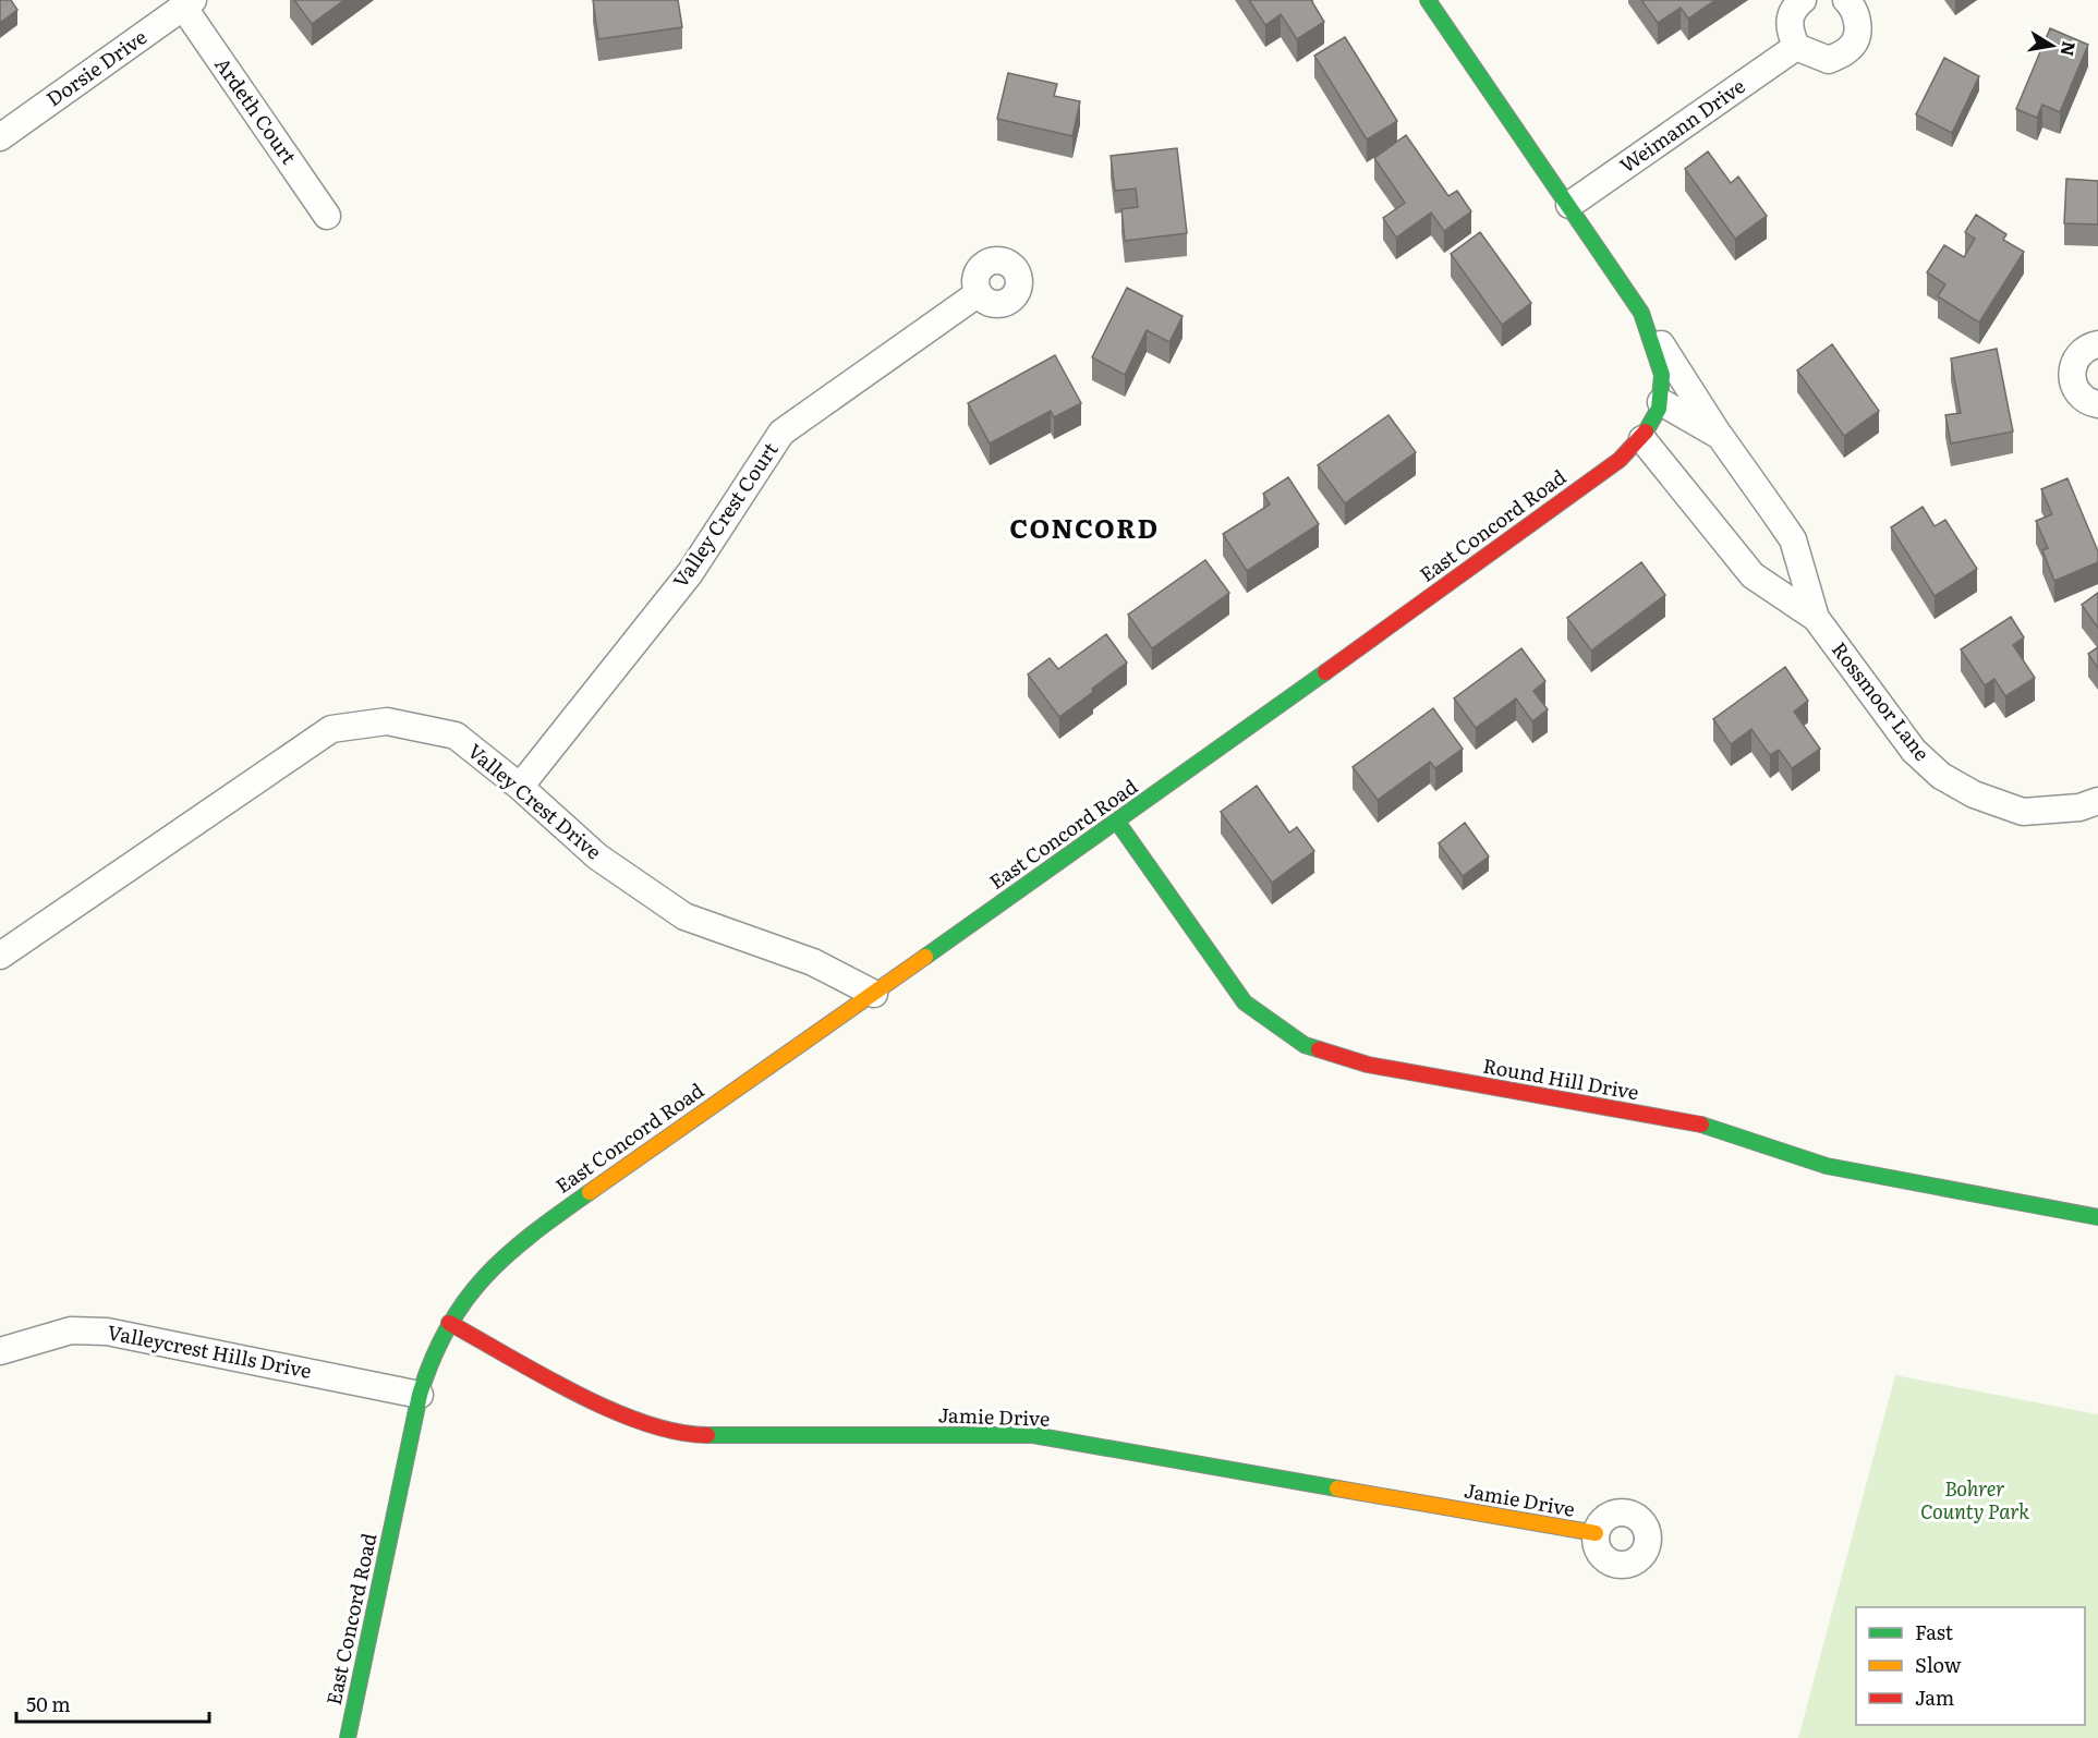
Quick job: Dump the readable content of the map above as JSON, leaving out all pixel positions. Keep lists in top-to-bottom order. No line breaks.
{"streets":{"street":["Dorsie Drive","Ardeth Court","Weimann Drive","Valley Crest Court","East Concord Road","Rossmoor Lane","Valley Crest Drive","Round Hill Drive","Valleycrest Hills Drive","Jamie Drive"]},"crossings":[["Dorsie Drive","Ardeth Court"],["Weimann Drive","East Concord Road"],["Valley Crest Court","Valley Crest Drive"],["East Concord Road","Rossmoor Lane"],["East Concord Road","Valley Crest Drive"],["East Concord Road","Round Hill Drive"],["East Concord Road","Valleycrest Hills Drive"],["East Concord Road","Jamie Drive"]],"districts":["CONCORD"],"parks":["Bohrer County Park"],"legend":["Fast","Slow","Jam"],"scale_bar":"50 m","north":"right"}
